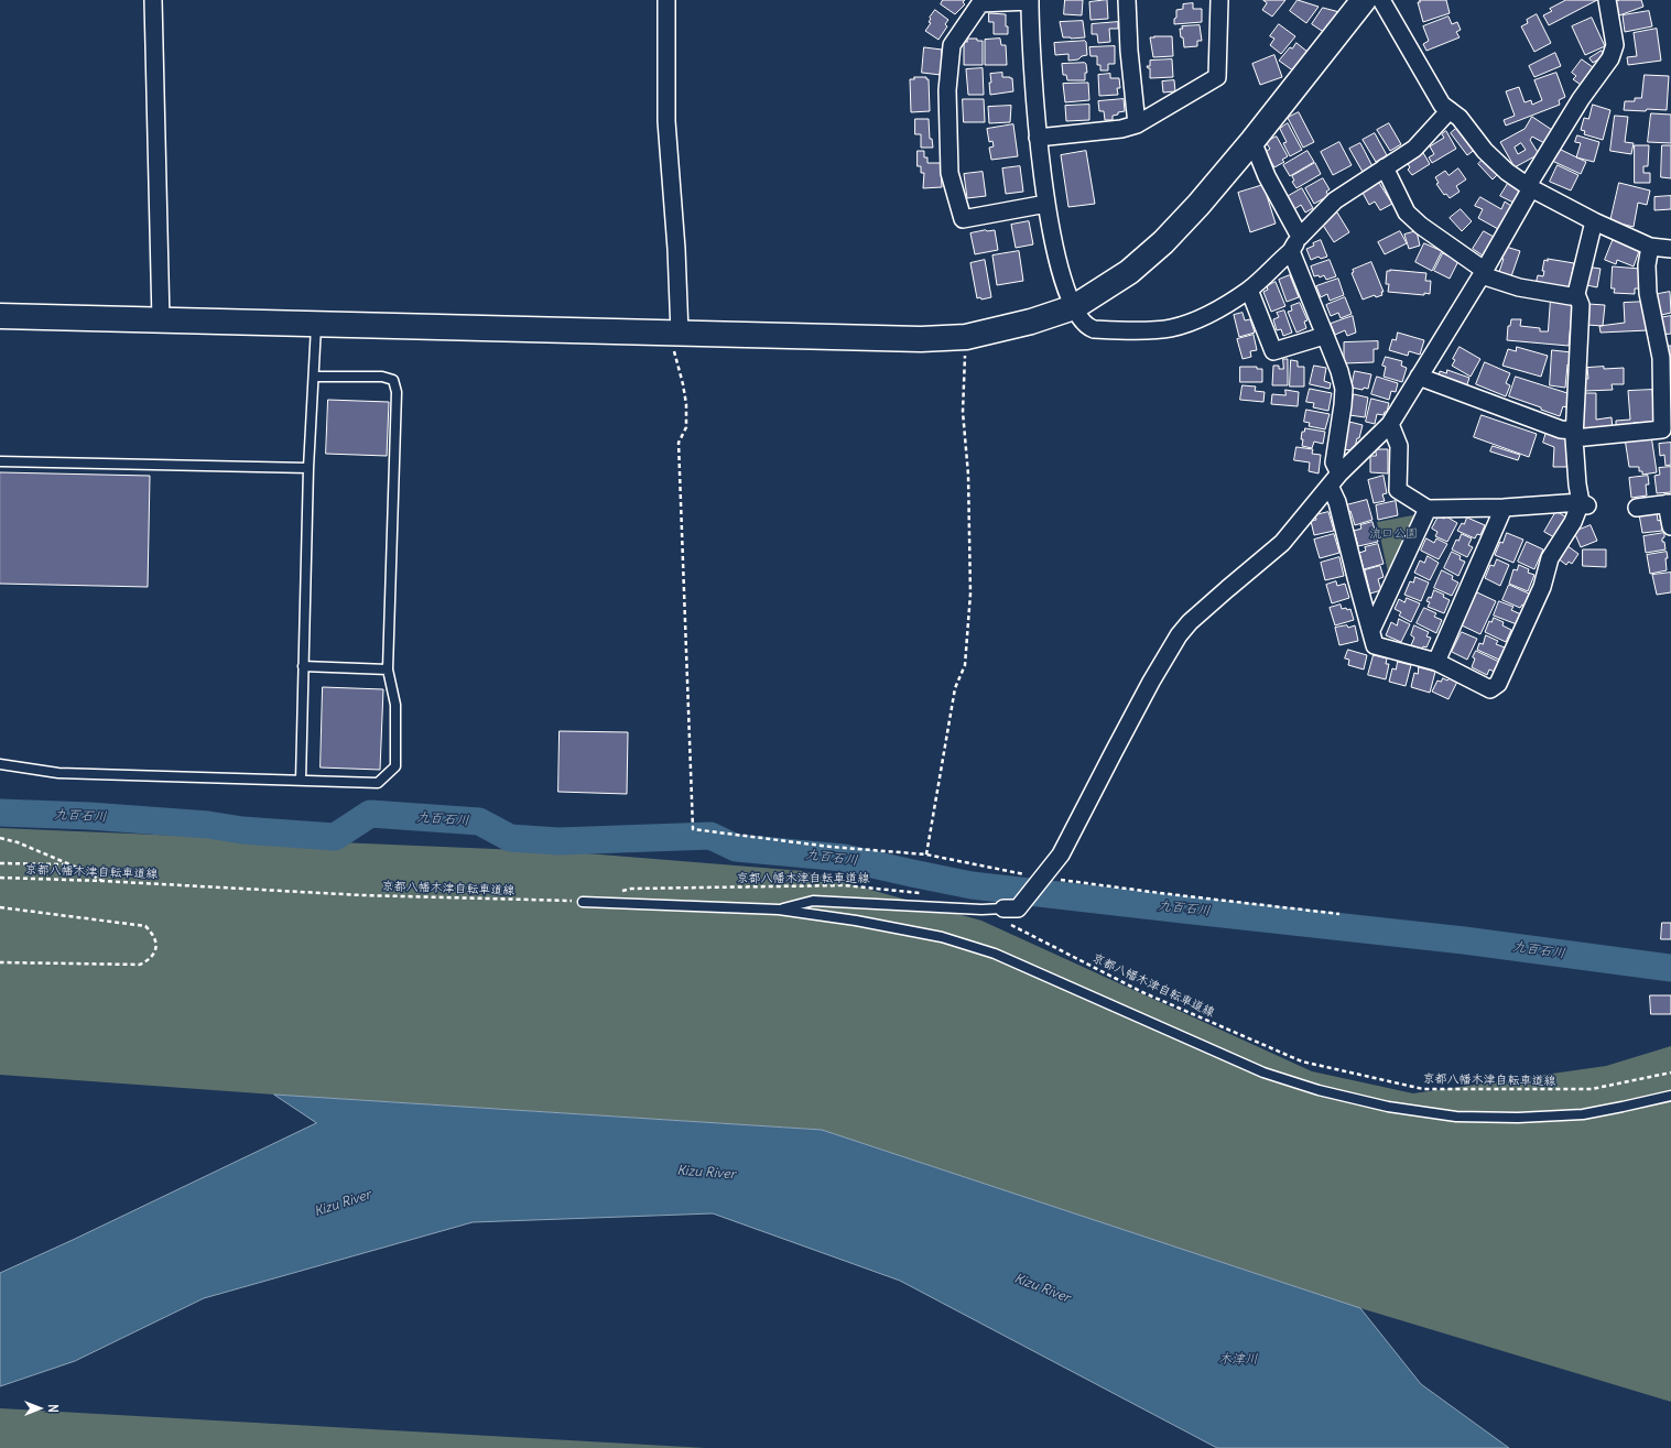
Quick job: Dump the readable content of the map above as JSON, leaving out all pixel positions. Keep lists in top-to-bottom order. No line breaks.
{"streets":{"path":["京都八幡木津自転車道線"]},"water":["九百石川","Kizu River","木津川"],"parks":["流口公園"],"north":"right"}
